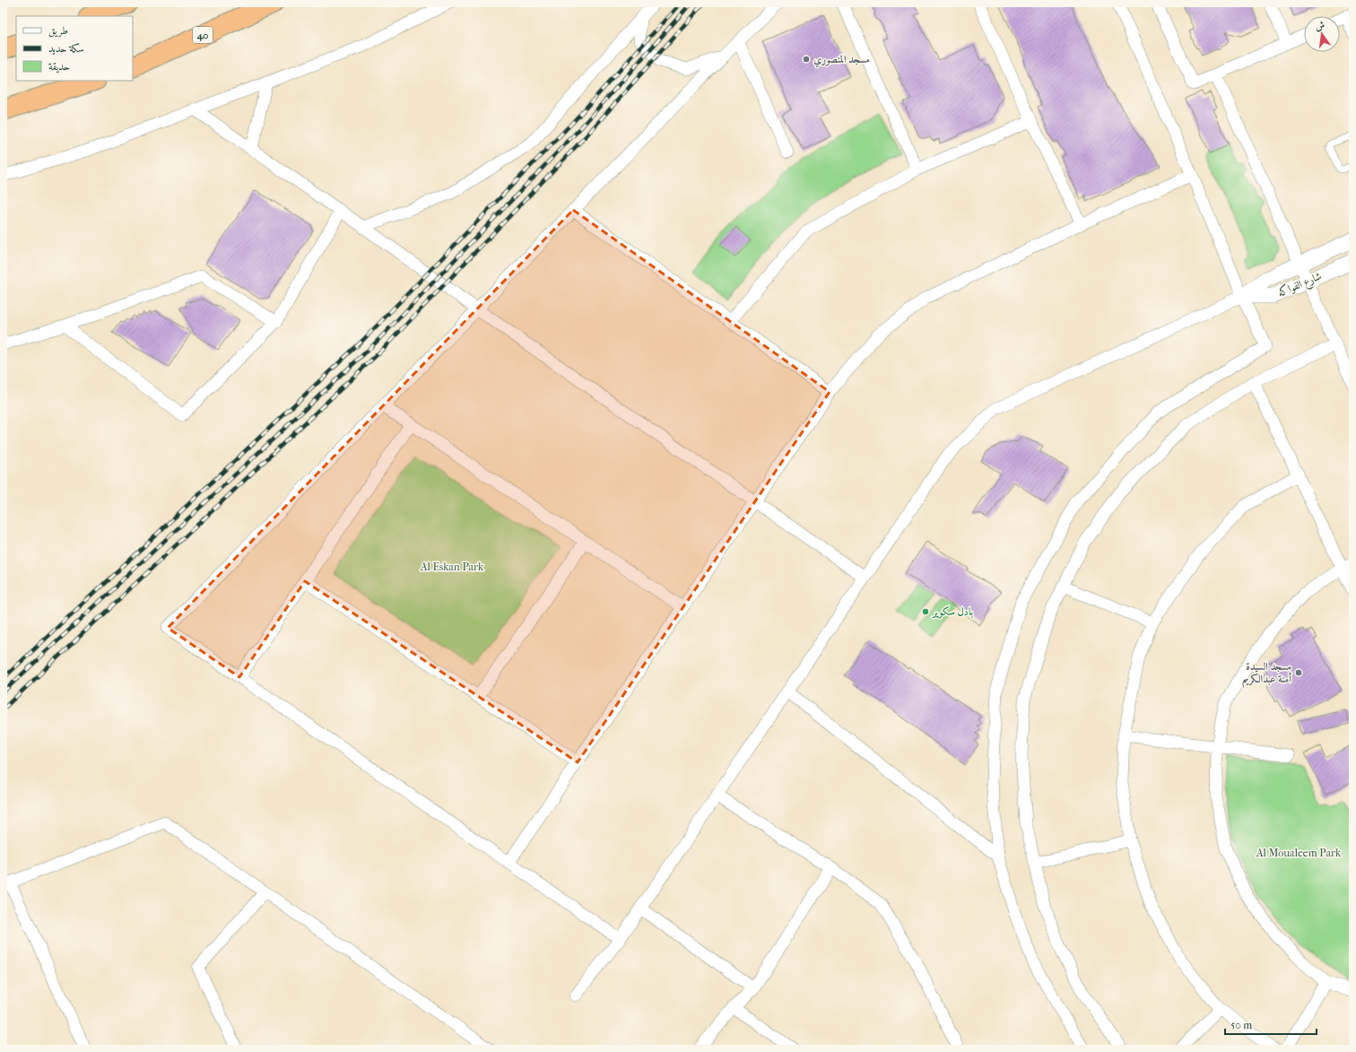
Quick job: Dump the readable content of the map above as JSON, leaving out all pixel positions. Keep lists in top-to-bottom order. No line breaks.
{"streets":{"highway":["40"],"street":["شارع الفواكه"]},"parks":["Al Eskan Park","Al Moualeem Park"],"places":["مسجد المنصوري","بادل سكوير","مسجد السيدة أمنة عبدالكريم"],"legend":["طريق","سكة حديد","حديقة"],"scale_bar":"50 m","north":"top"}
